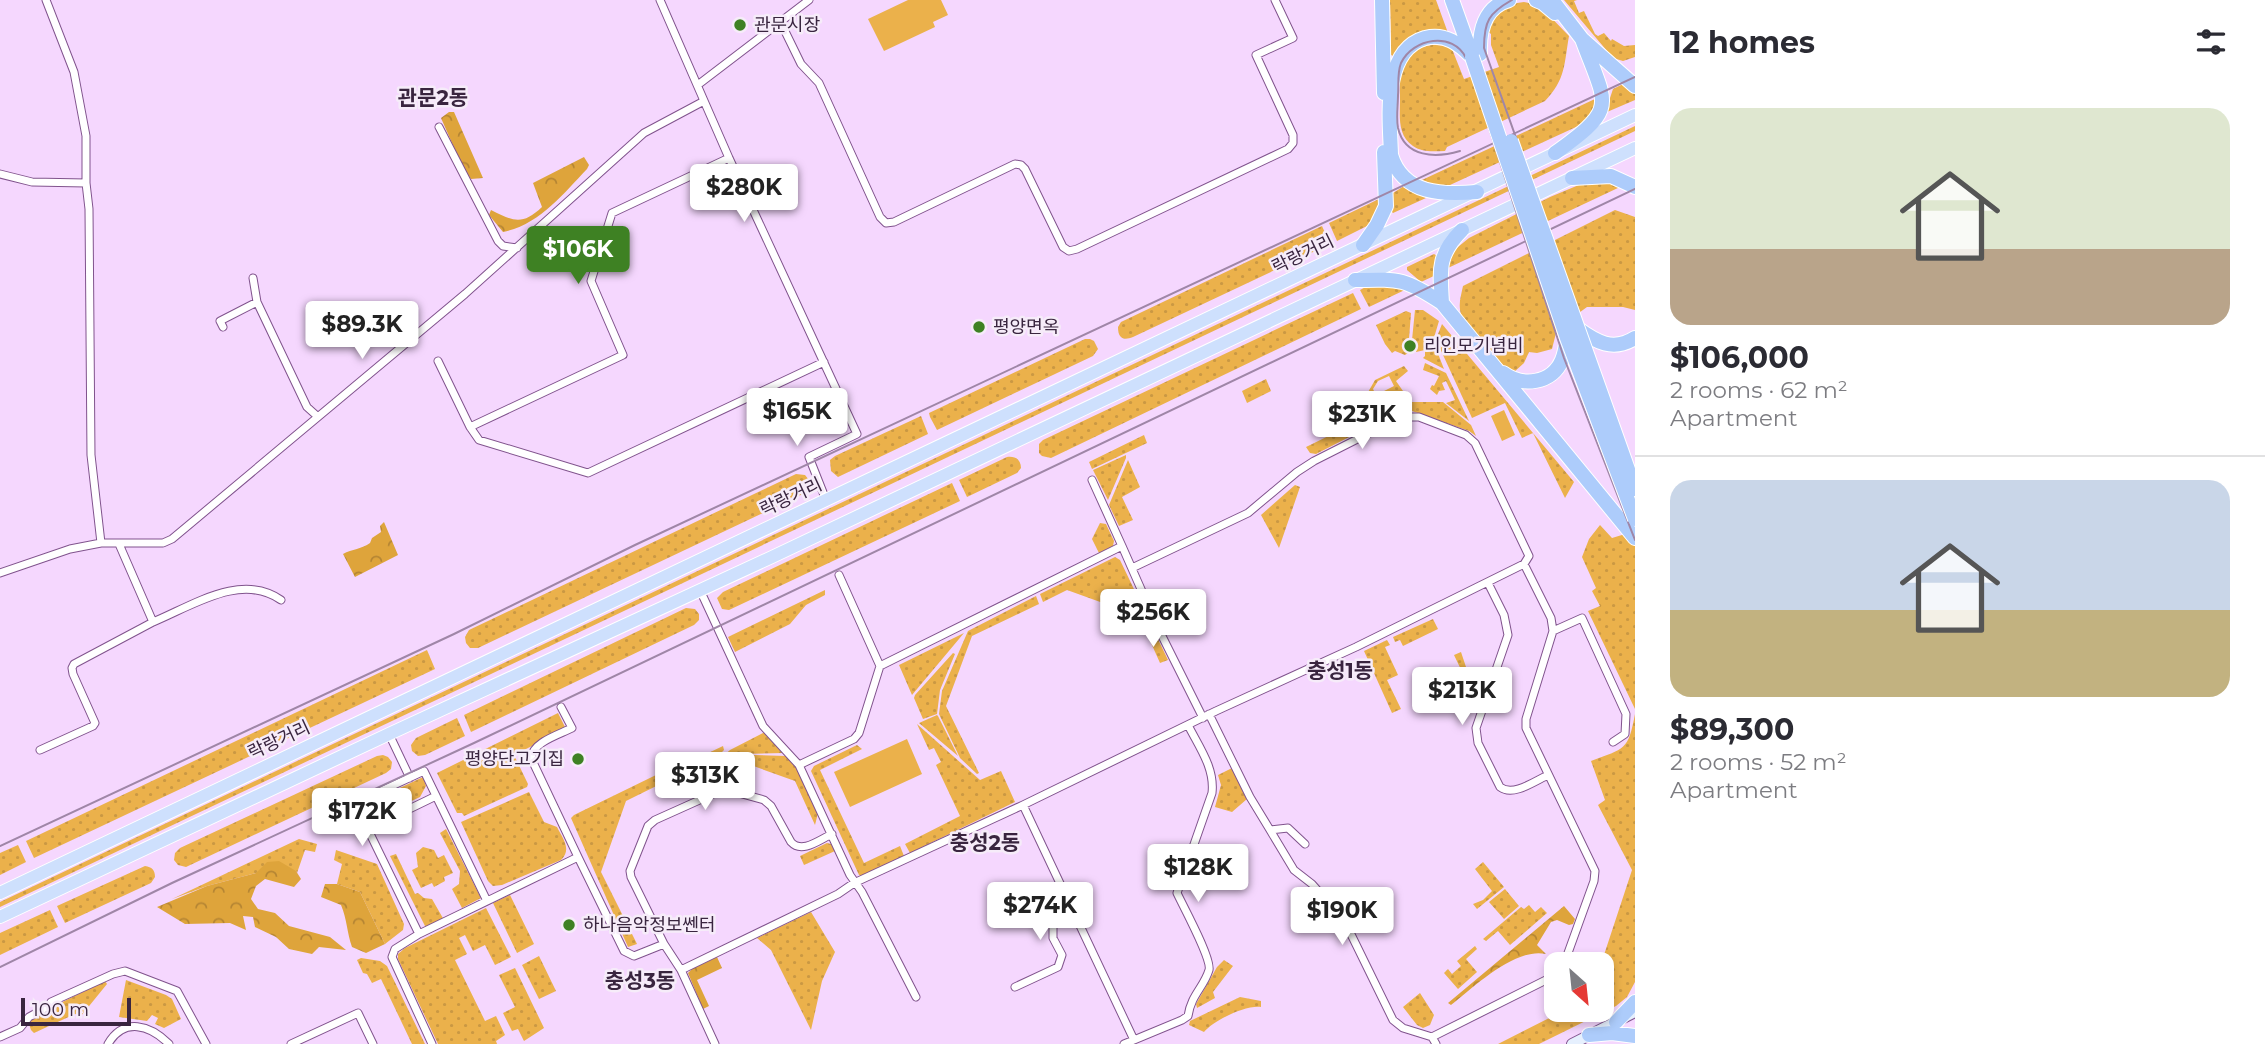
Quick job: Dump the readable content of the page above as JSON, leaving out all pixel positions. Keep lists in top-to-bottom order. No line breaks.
{"streets":{"main road":["락랑거리"]},"districts":["관문2동","충성1동","충성2동","충성3동"],"places":["관문시장","평양면옥","리인모기념비","평양단고기집","하나음악정보쎈터"],"scale_bar":"100 m","north":"bottom right","page":{"heading":"12 homes","list":[{"name":"$106,000","note":"2 rooms · 62 m² · Apartment"},{"name":"$89,300","note":"2 rooms · 52 m² · Apartment"}],"price":["$280K","$106K","$89.3K","$165K","$231K","$256K","$213K","$313K","$172K","$128K","$274K","$190K"],"scale":"100 m"}}
